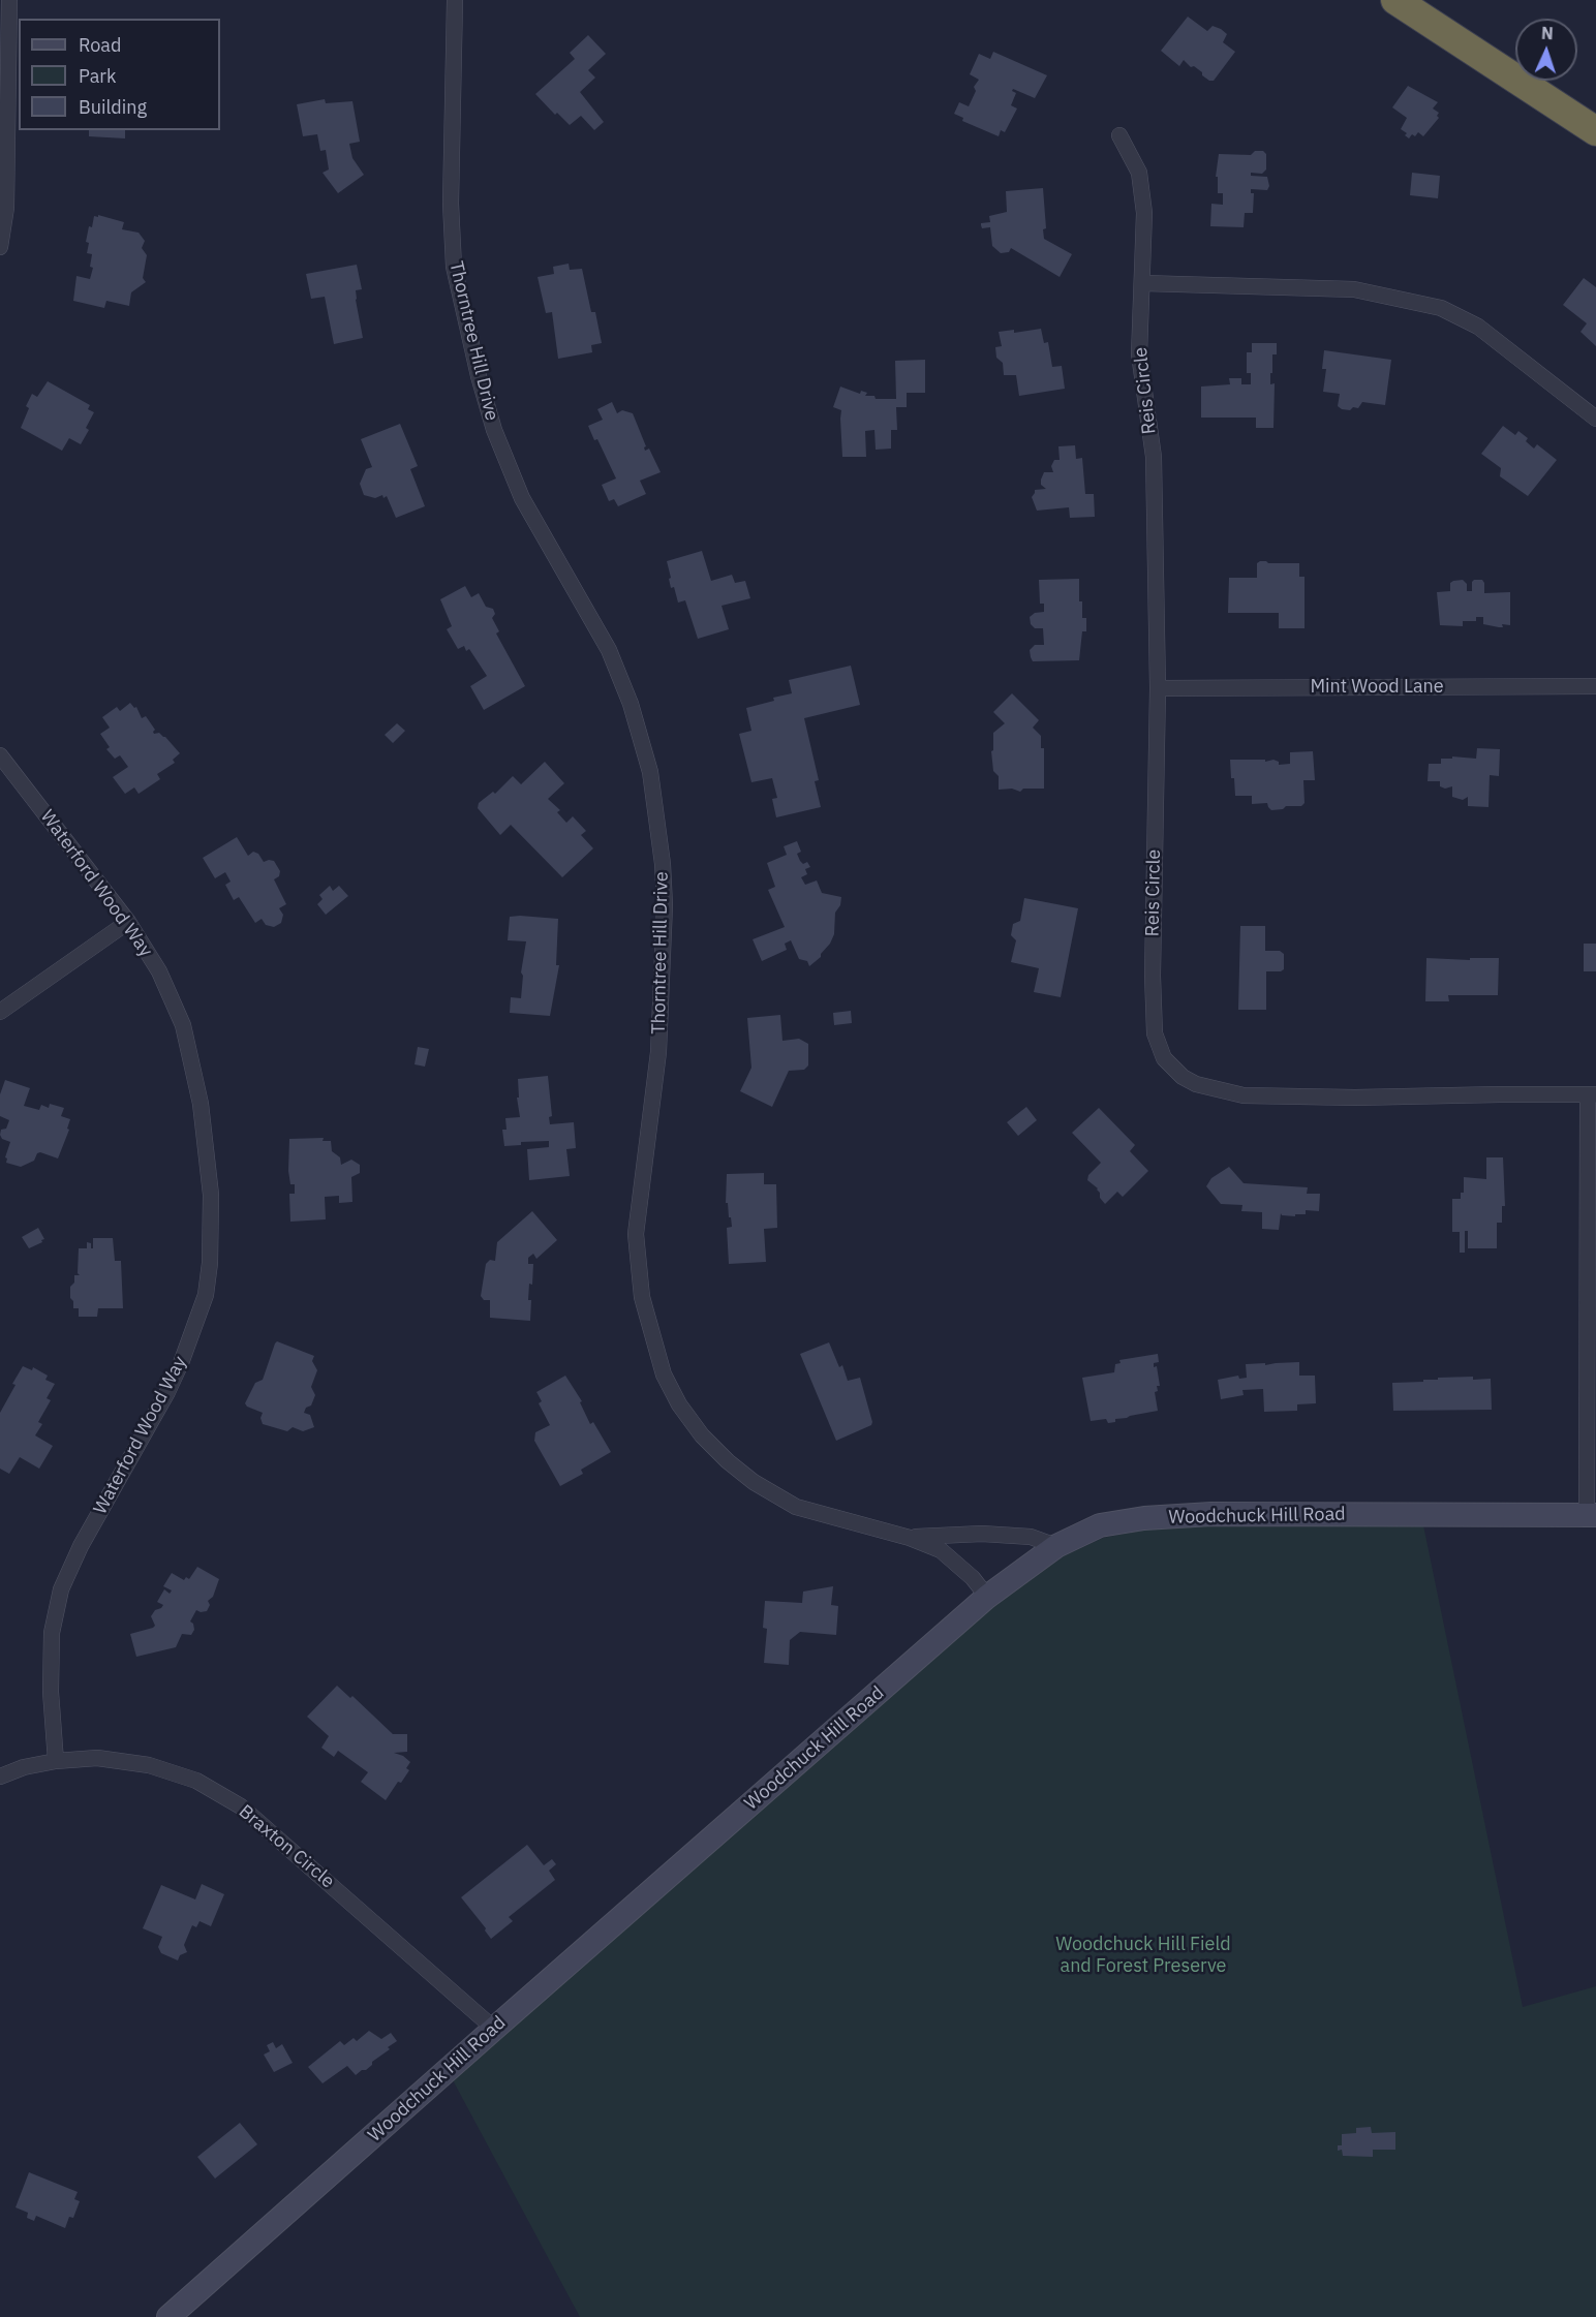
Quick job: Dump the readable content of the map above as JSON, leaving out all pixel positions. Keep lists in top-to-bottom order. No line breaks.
{"streets":{"street":["Thorntree Hill Drive","Reis Circle","Mint Wood Lane","Waterford Wood Way","Woodchuck Hill Road","Braxton Circle"]},"crossings":[["Thorntree Hill Drive","Woodchuck Hill Road"],["Reis Circle","Mint Wood Lane"],["Waterford Wood Way","Braxton Circle"],["Woodchuck Hill Road","Braxton Circle"]],"parks":["Woodchuck Hill Field and Forest Preserve"],"legend":["Road","Park","Building"],"north":"top"}
